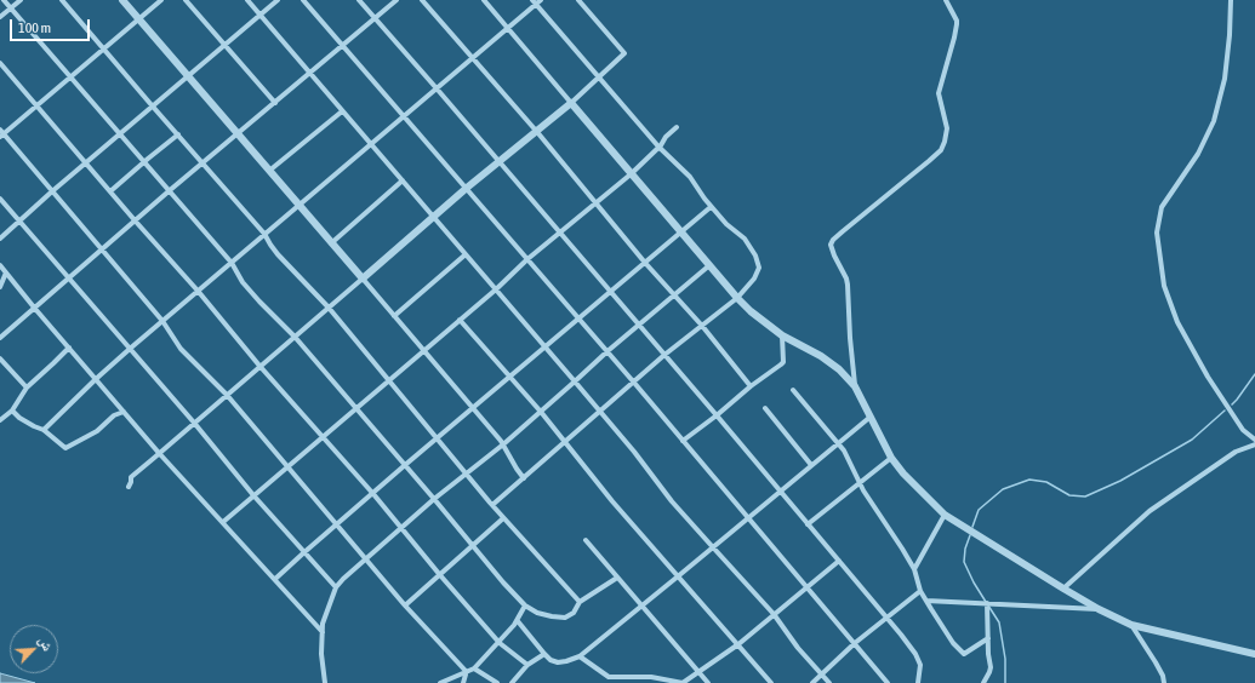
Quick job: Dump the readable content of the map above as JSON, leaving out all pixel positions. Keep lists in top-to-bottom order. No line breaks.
{"scale_bar":"100 m","north":"top right"}
